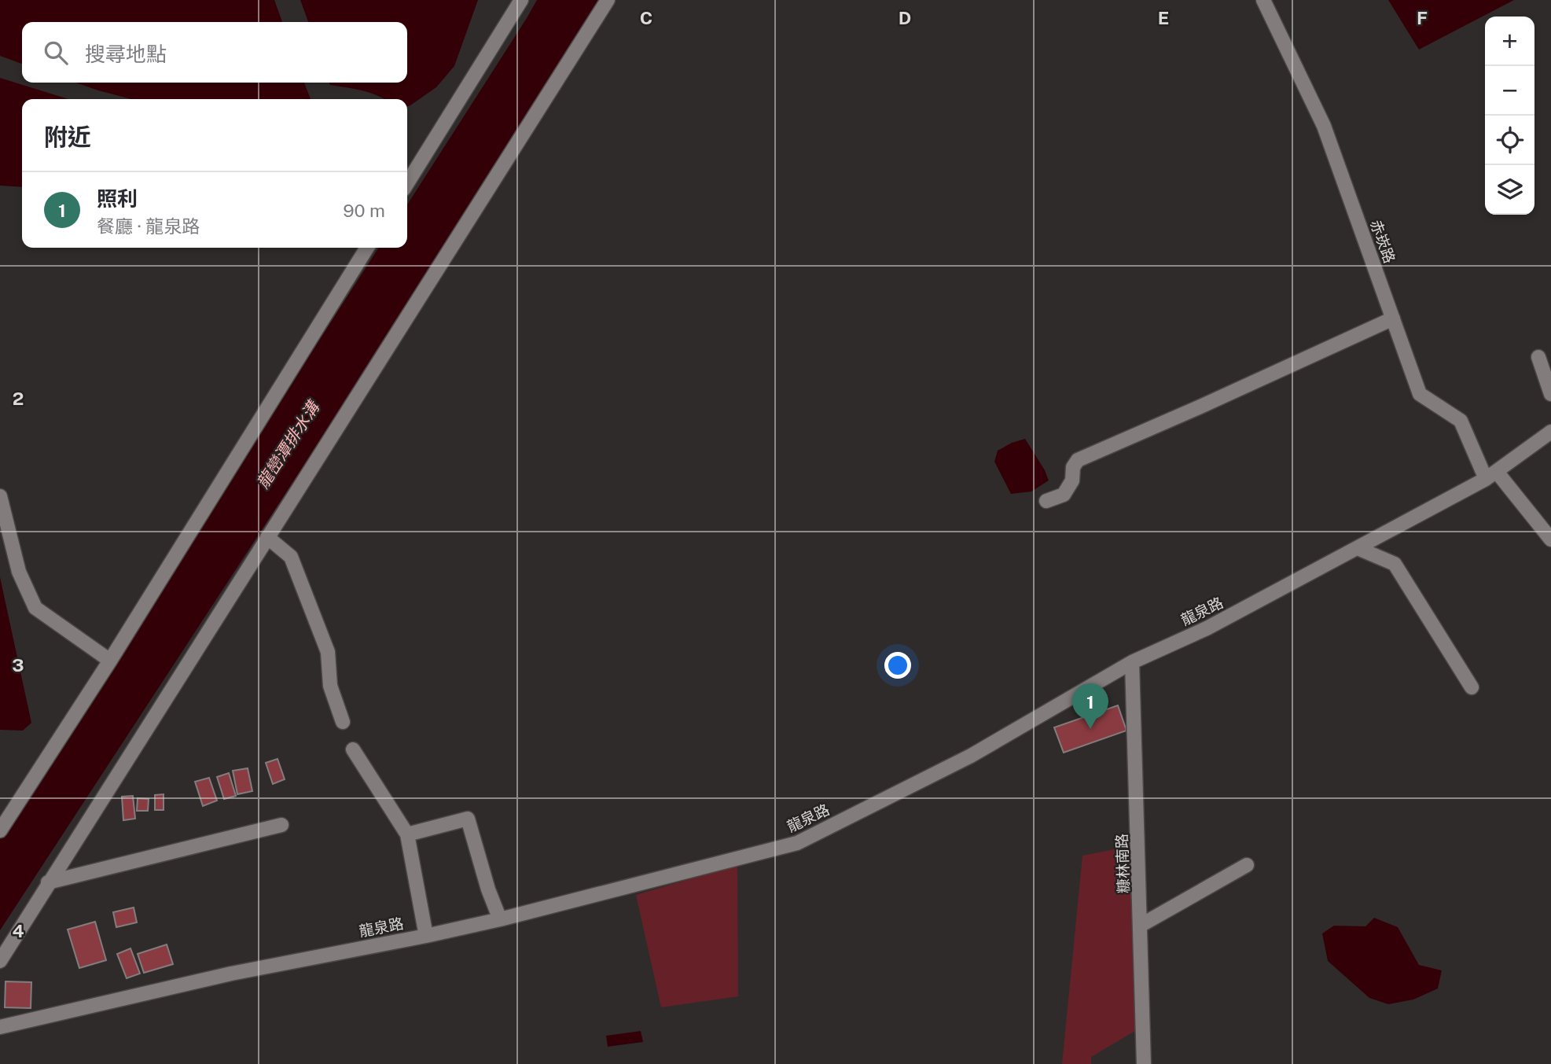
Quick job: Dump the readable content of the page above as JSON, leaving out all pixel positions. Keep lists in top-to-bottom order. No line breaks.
{"streets":{"street":["赤崁路","龍泉路","糠林南路"]},"crossings":[["赤崁路","龍泉路"],["龍泉路","糠林南路"]],"water":["龍巒潭排水溝"],"page":{"map_buttons":["+","−"],"search":"搜尋地點","heading":"附近","list":[{"mark":"1","name":"照利","note":"餐廳 · 龍泉路","value":"90 m"}],"pins":"1"},"grid":{"columns":["C","D","E","F"],"rows":["2","3","4"]}}
